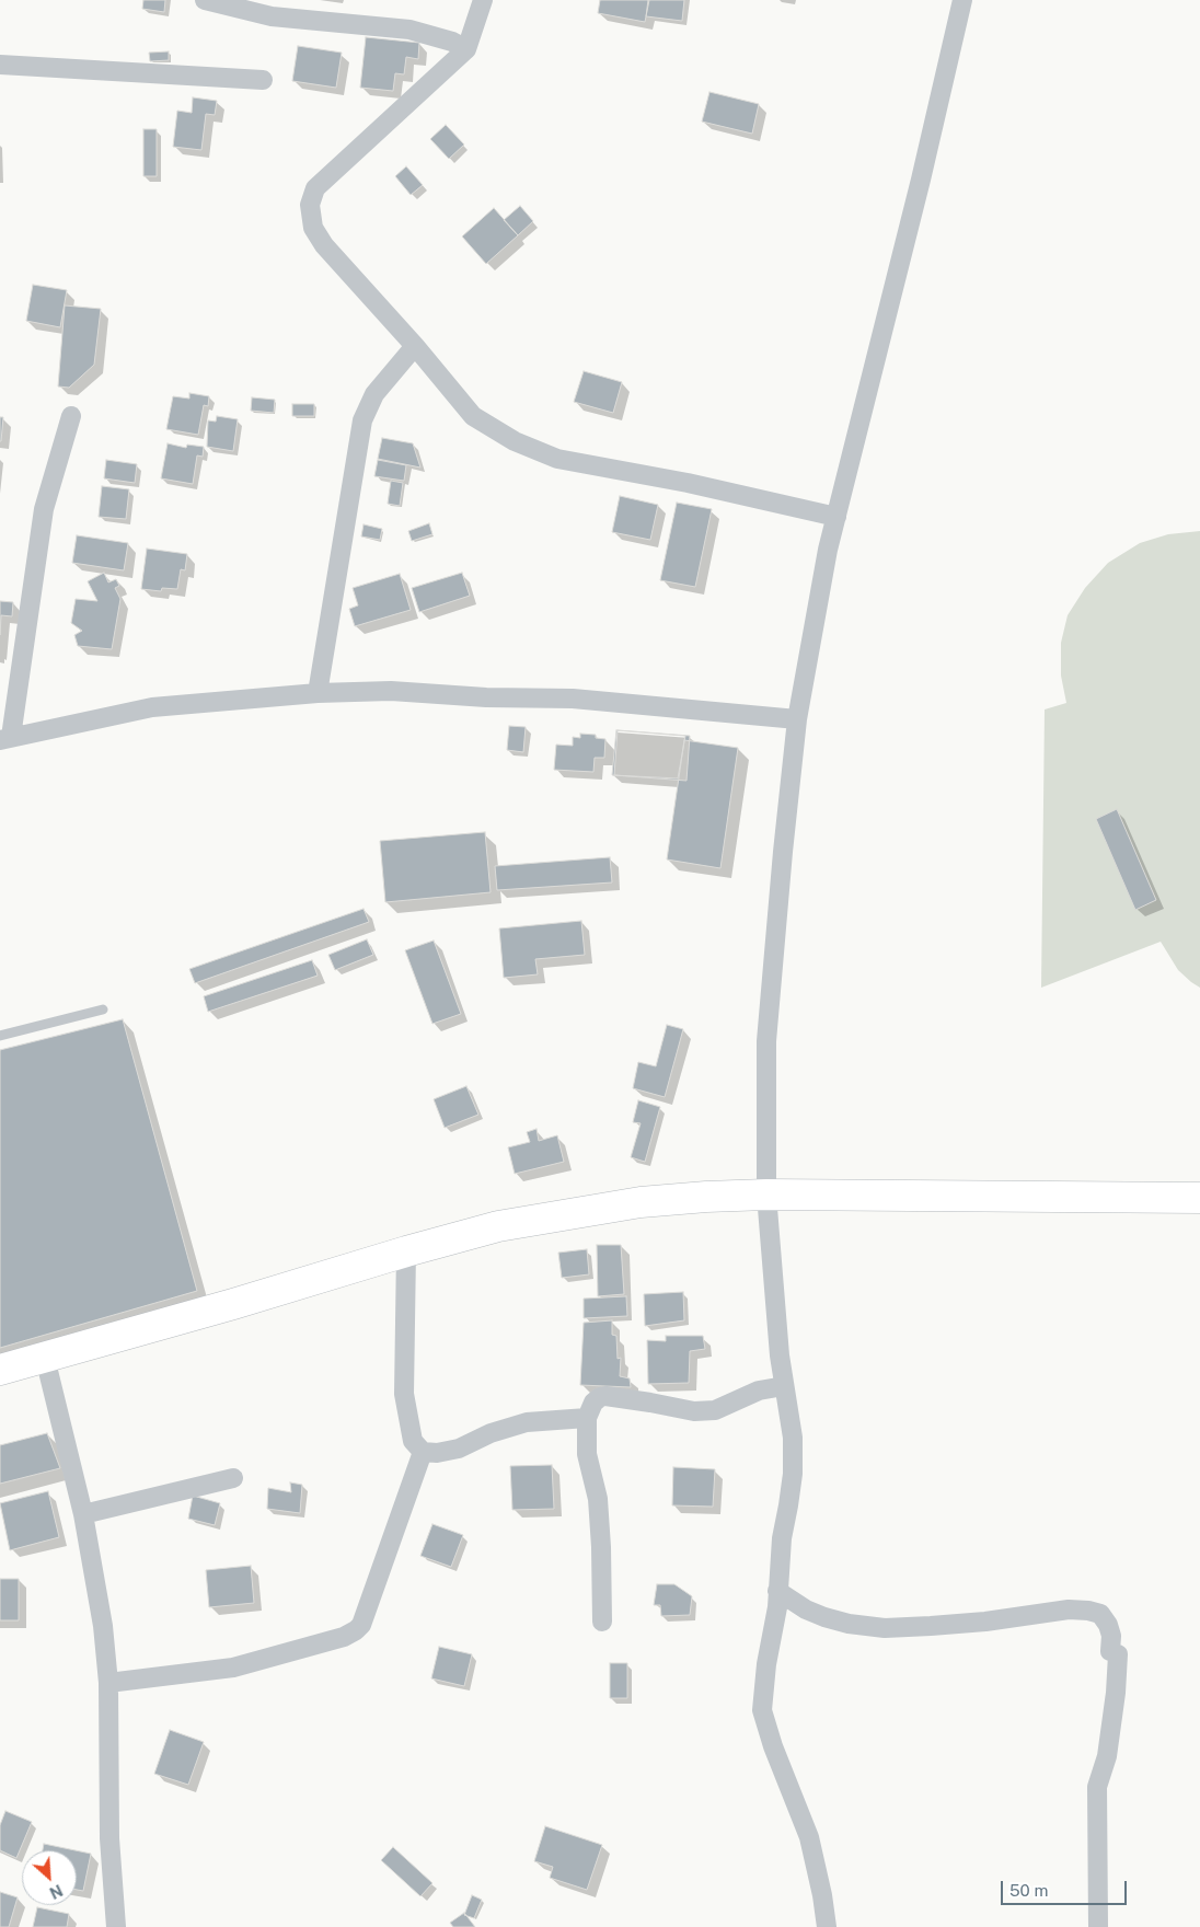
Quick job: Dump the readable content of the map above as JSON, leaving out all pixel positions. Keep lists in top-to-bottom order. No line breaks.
{"scale_bar":"50 m","north":"bottom right"}
